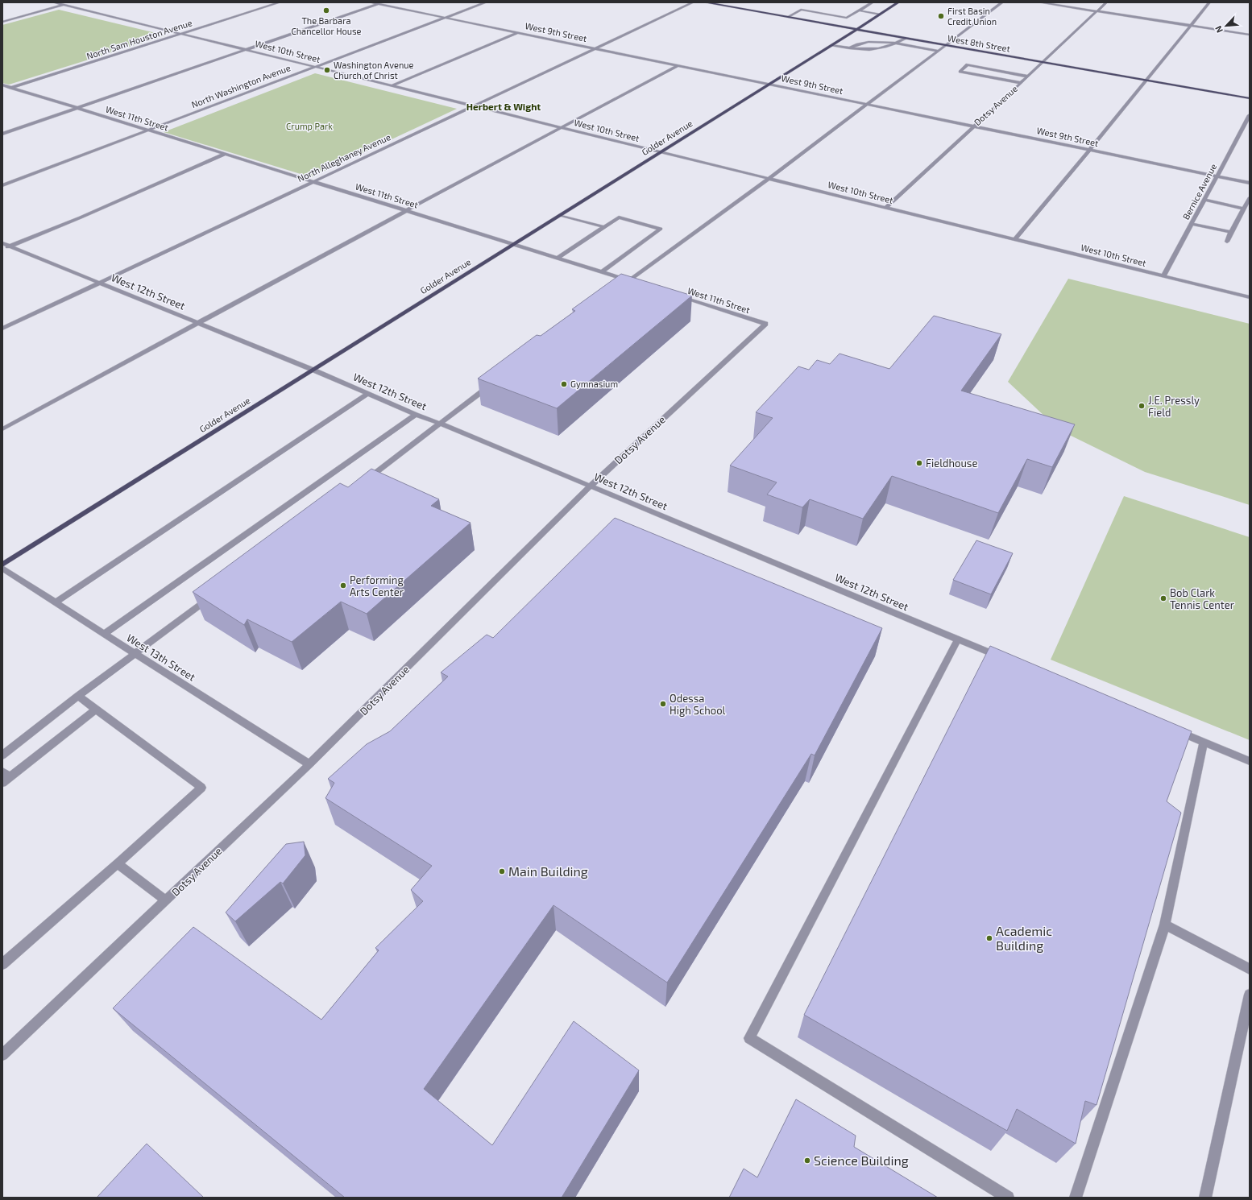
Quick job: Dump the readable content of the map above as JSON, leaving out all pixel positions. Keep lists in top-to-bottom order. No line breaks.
{"streets":{"main road":["West 8th Street","Golder Avenue"],"street":["West 9th Street","North Sam Houston Avenue","West 10th Street","North Washington Avenue","Dotsy Avenue","West 11th Street","North Alleghaney Avenue","Bernice Avenue","West 12th Street","West 13th Street"]},"crossings":[["West 9th Street","North Washington Avenue"],["West 9th Street","Dotsy Avenue"],["West 9th Street","Golder Avenue"],["West 9th Street","North Alleghaney Avenue"],["West 9th Street","Bernice Avenue"],["North Sam Houston Avenue","West 10th Street"],["North Sam Houston Avenue","West 11th Street"],["West 8th Street","Dotsy Avenue"],["West 8th Street","Golder Avenue"],["West 10th Street","North Washington Avenue"],["West 10th Street","Dotsy Avenue"],["West 10th Street","Golder Avenue"],["West 10th Street","North Alleghaney Avenue"],["West 10th Street","Bernice Avenue"],["North Washington Avenue","West 11th Street"],["Dotsy Avenue","West 11th Street"],["Dotsy Avenue","West 12th Street"],["Dotsy Avenue","West 13th Street"],["West 11th Street","Golder Avenue"],["West 11th Street","North Alleghaney Avenue"],["Golder Avenue","West 12th Street"],["North Alleghaney Avenue","West 12th Street"]],"districts":["Herbert & Wight"],"parks":["Crump Park"],"places":["The Barbara Chancellor House","First Basin Credit Union","Washington Avenue Church of Christ","Gymnasium","J.E. Pressly Field","Fieldhouse","Performing Arts Center","Bob Clark Tennis Center","Odessa High School","Main Building","Academic Building","Science Building"],"north":"bottom left"}
